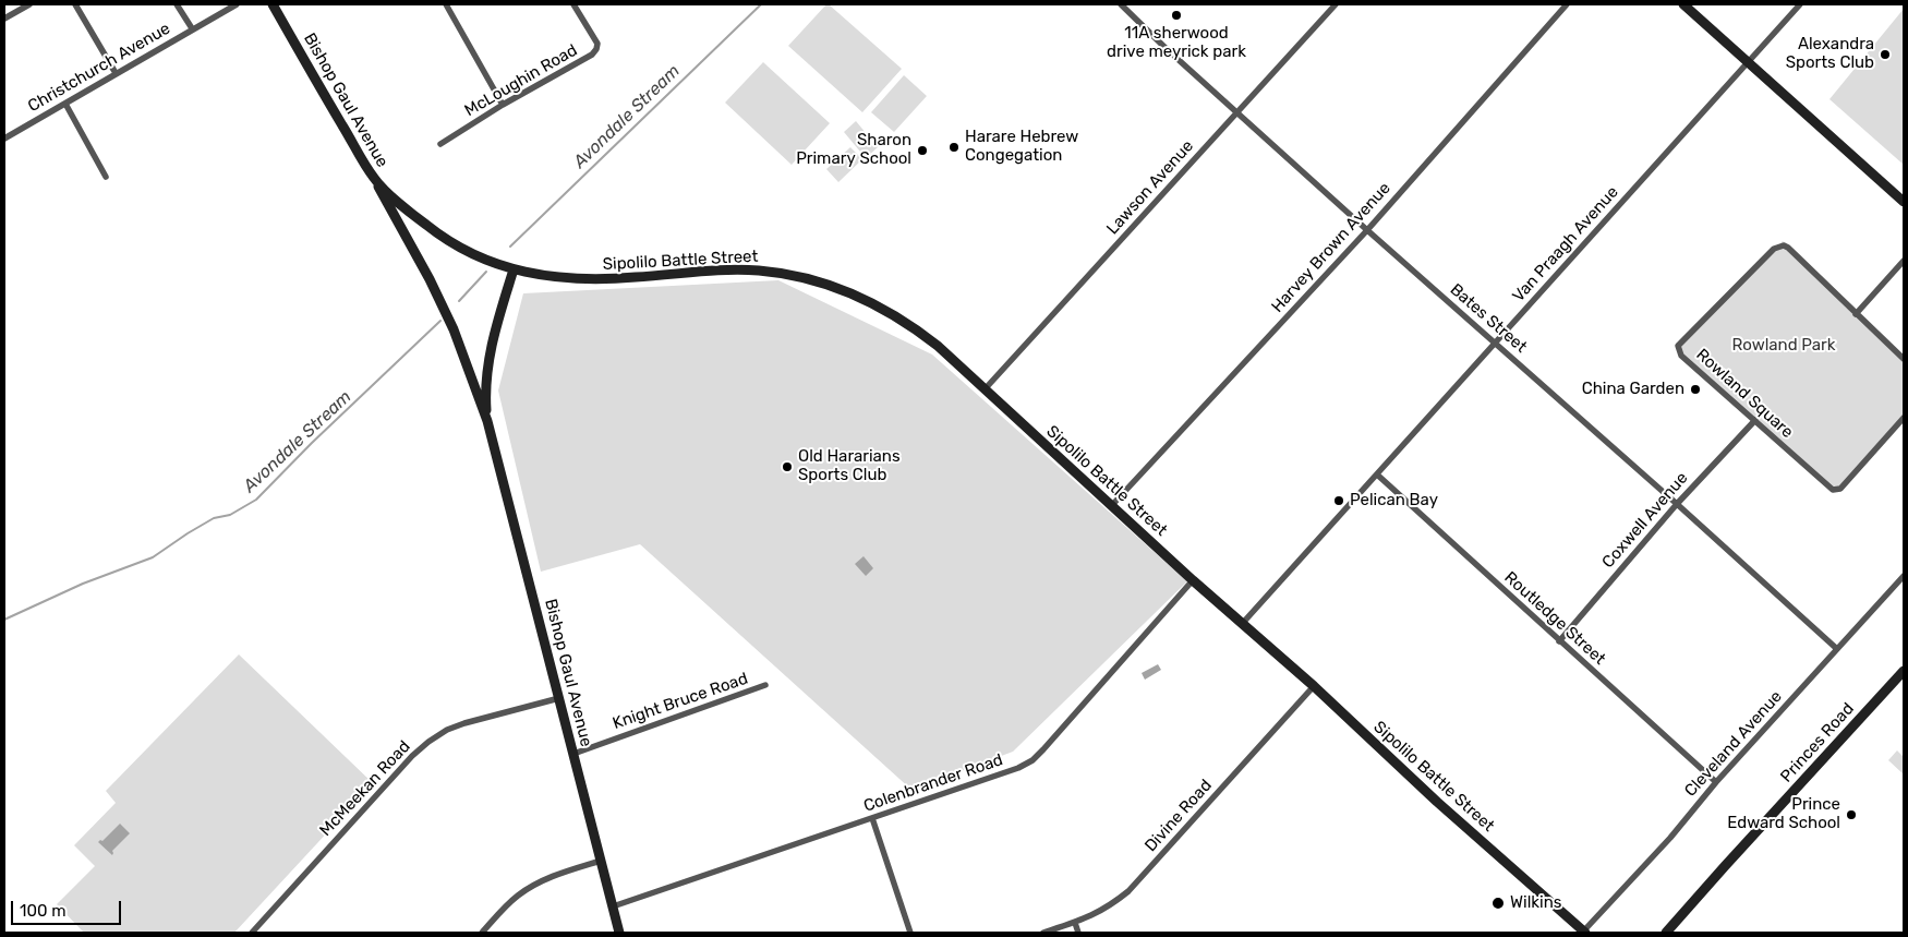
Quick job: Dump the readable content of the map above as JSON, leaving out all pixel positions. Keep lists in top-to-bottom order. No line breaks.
{"streets":{"main road":["Bishop Gaul Avenue","Sipolilo Battle Street","Princes Road"],"street":["Christchurch Avenue","McLoughin Road","Lawson Avenue","Van Praagh Avenue","Harvey Brown Avenue","Bates Street","Rowland Square","Coxwell Avenue","Routledge Street","Knight Bruce Road","Cleveland Avenue","Colenbrander Road","McMeekan Road","Divine Road"]},"crossings":[["Bishop Gaul Avenue","Sipolilo Battle Street"],["Bishop Gaul Avenue","Knight Bruce Road"],["Bishop Gaul Avenue","Colenbrander Road"],["Bishop Gaul Avenue","McMeekan Road"],["Lawson Avenue","Sipolilo Battle Street"],["Lawson Avenue","Bates Street"],["Van Praagh Avenue","Sipolilo Battle Street"],["Van Praagh Avenue","Bates Street"],["Van Praagh Avenue","Routledge Street"],["Harvey Brown Avenue","Sipolilo Battle Street"],["Harvey Brown Avenue","Bates Street"],["Sipolilo Battle Street","Cleveland Avenue"],["Sipolilo Battle Street","Colenbrander Road"],["Sipolilo Battle Street","Divine Road"],["Bates Street","Coxwell Avenue"],["Bates Street","Cleveland Avenue"],["Rowland Square","Coxwell Avenue"],["Coxwell Avenue","Routledge Street"],["Routledge Street","Cleveland Avenue"]],"water":["Avondale Stream"],"parks":["Rowland Park"],"places":["11A sherwood drive meyrick park","Alexandra Sports Club","Harare Hebrew Congegation","Sharon Primary School","China Garden","Old Hararians Sports Club","Pelican Bay","Prince Edward School","Wilkins"],"scale_bar":"100 m"}
